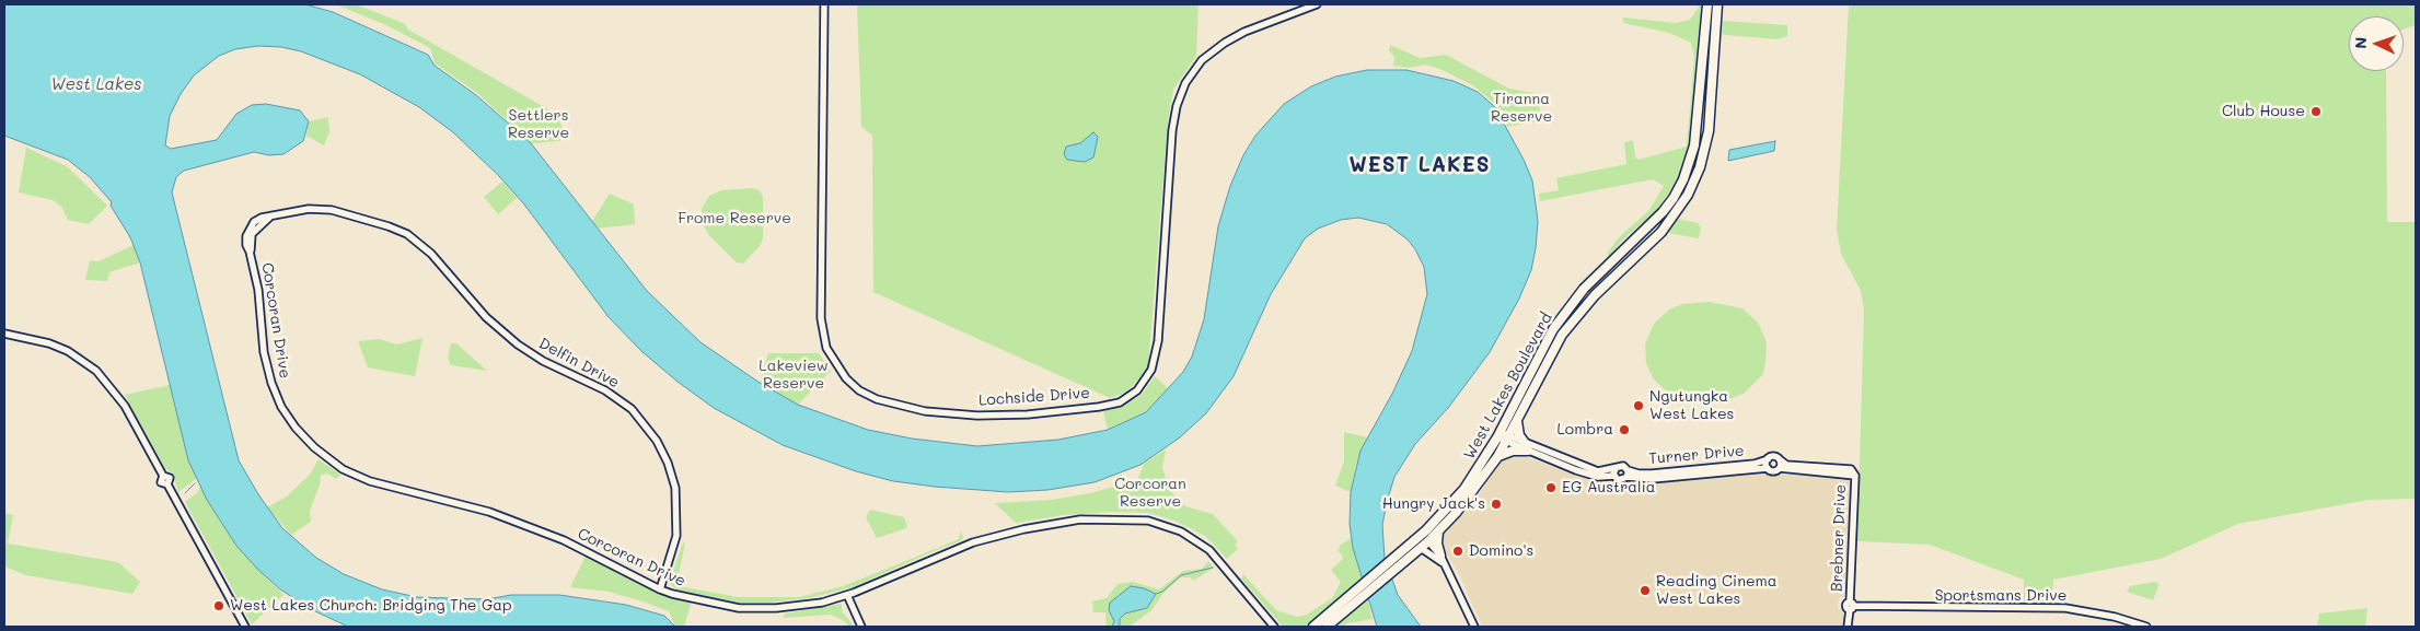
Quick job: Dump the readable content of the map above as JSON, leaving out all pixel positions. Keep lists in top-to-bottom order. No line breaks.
{"streets":{"main road":["West Lakes Boulevard"],"street":["Corcoran Drive","Delfin Drive","Lochside Drive","Turner Drive","Brebner Drive","Sportsmans Drive"]},"crossings":[["Corcoran Drive","Delfin Drive"],["Turner Drive","Brebner Drive"],["Brebner Drive","Sportsmans Drive"]],"districts":["WEST LAKES"],"water":["West Lakes"],"parks":["Tiranna Reserve","Settlers Reserve","Frome Reserve","Lakeview Reserve","Corcoran Reserve"],"places":["Club House","Ngutungka West Lakes","Lombra","EG Australia","Hungry Jack's","Domino's","Reading Cinema West Lakes","West Lakes Church: Bridging The Gap"],"north":"left"}
